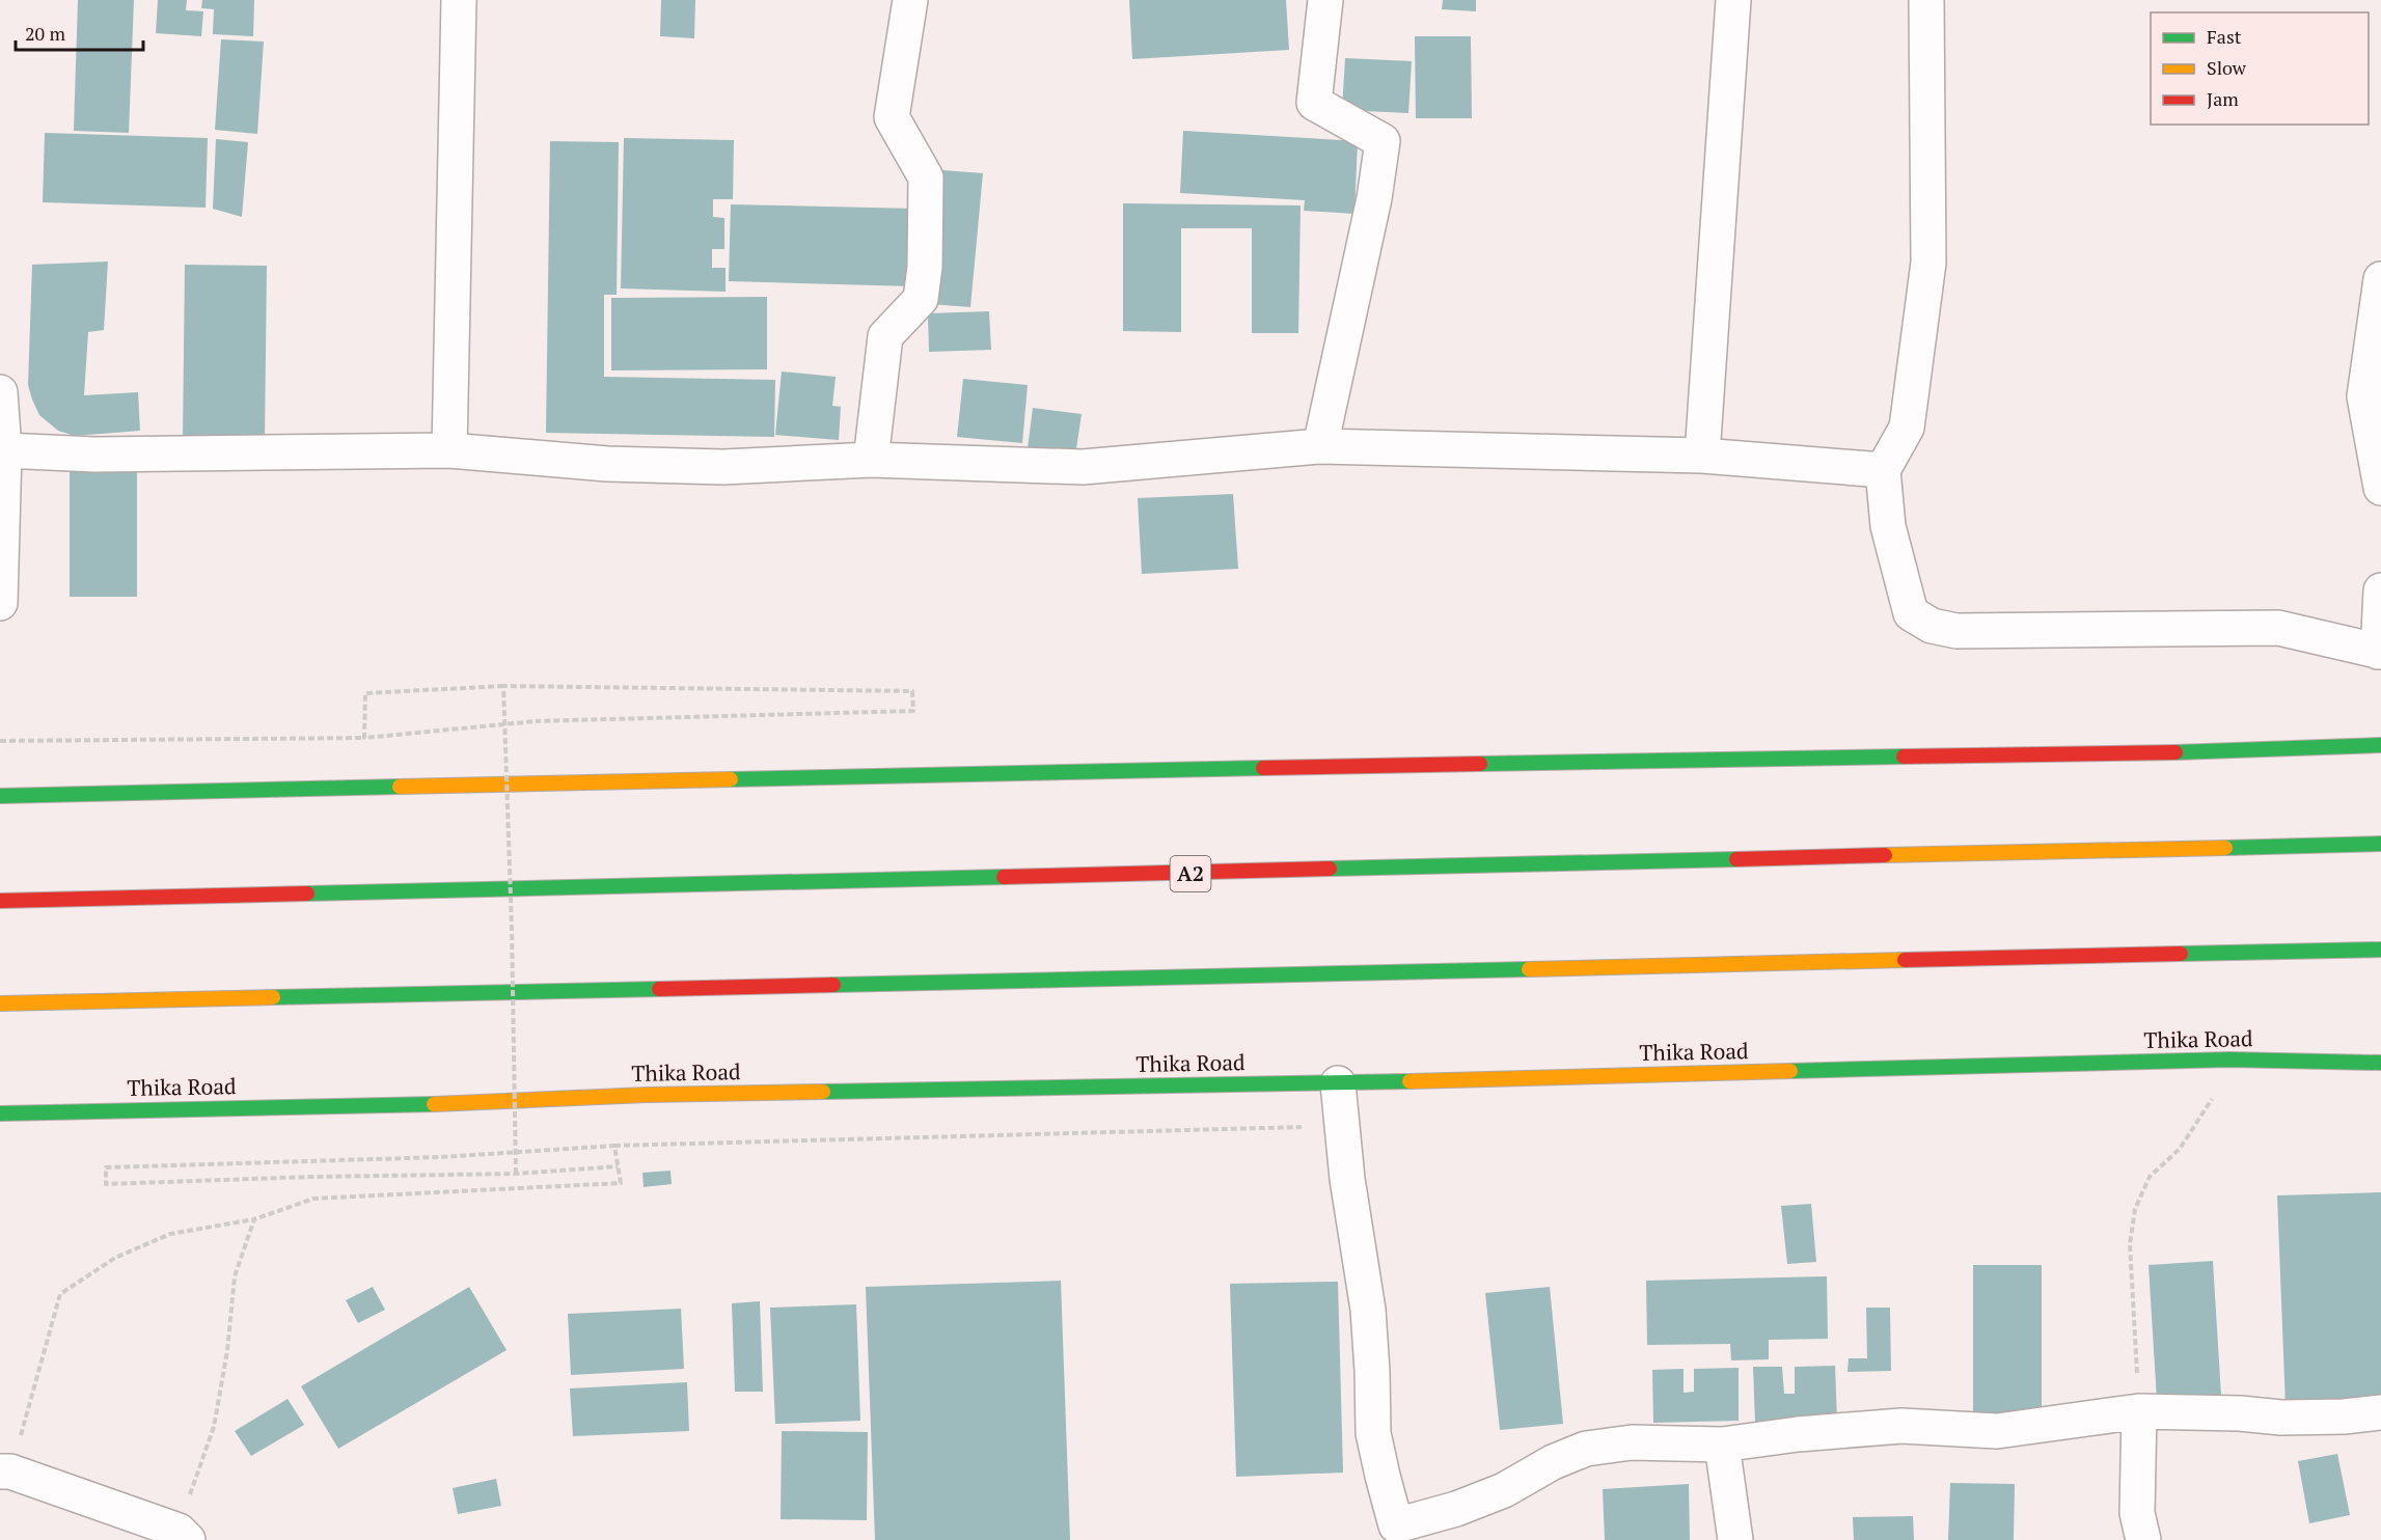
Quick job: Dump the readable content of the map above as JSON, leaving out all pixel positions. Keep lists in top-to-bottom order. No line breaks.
{"streets":{"main road":["A2","Thika Road"]},"legend":["Fast","Slow","Jam"],"scale_bar":"20 m"}
